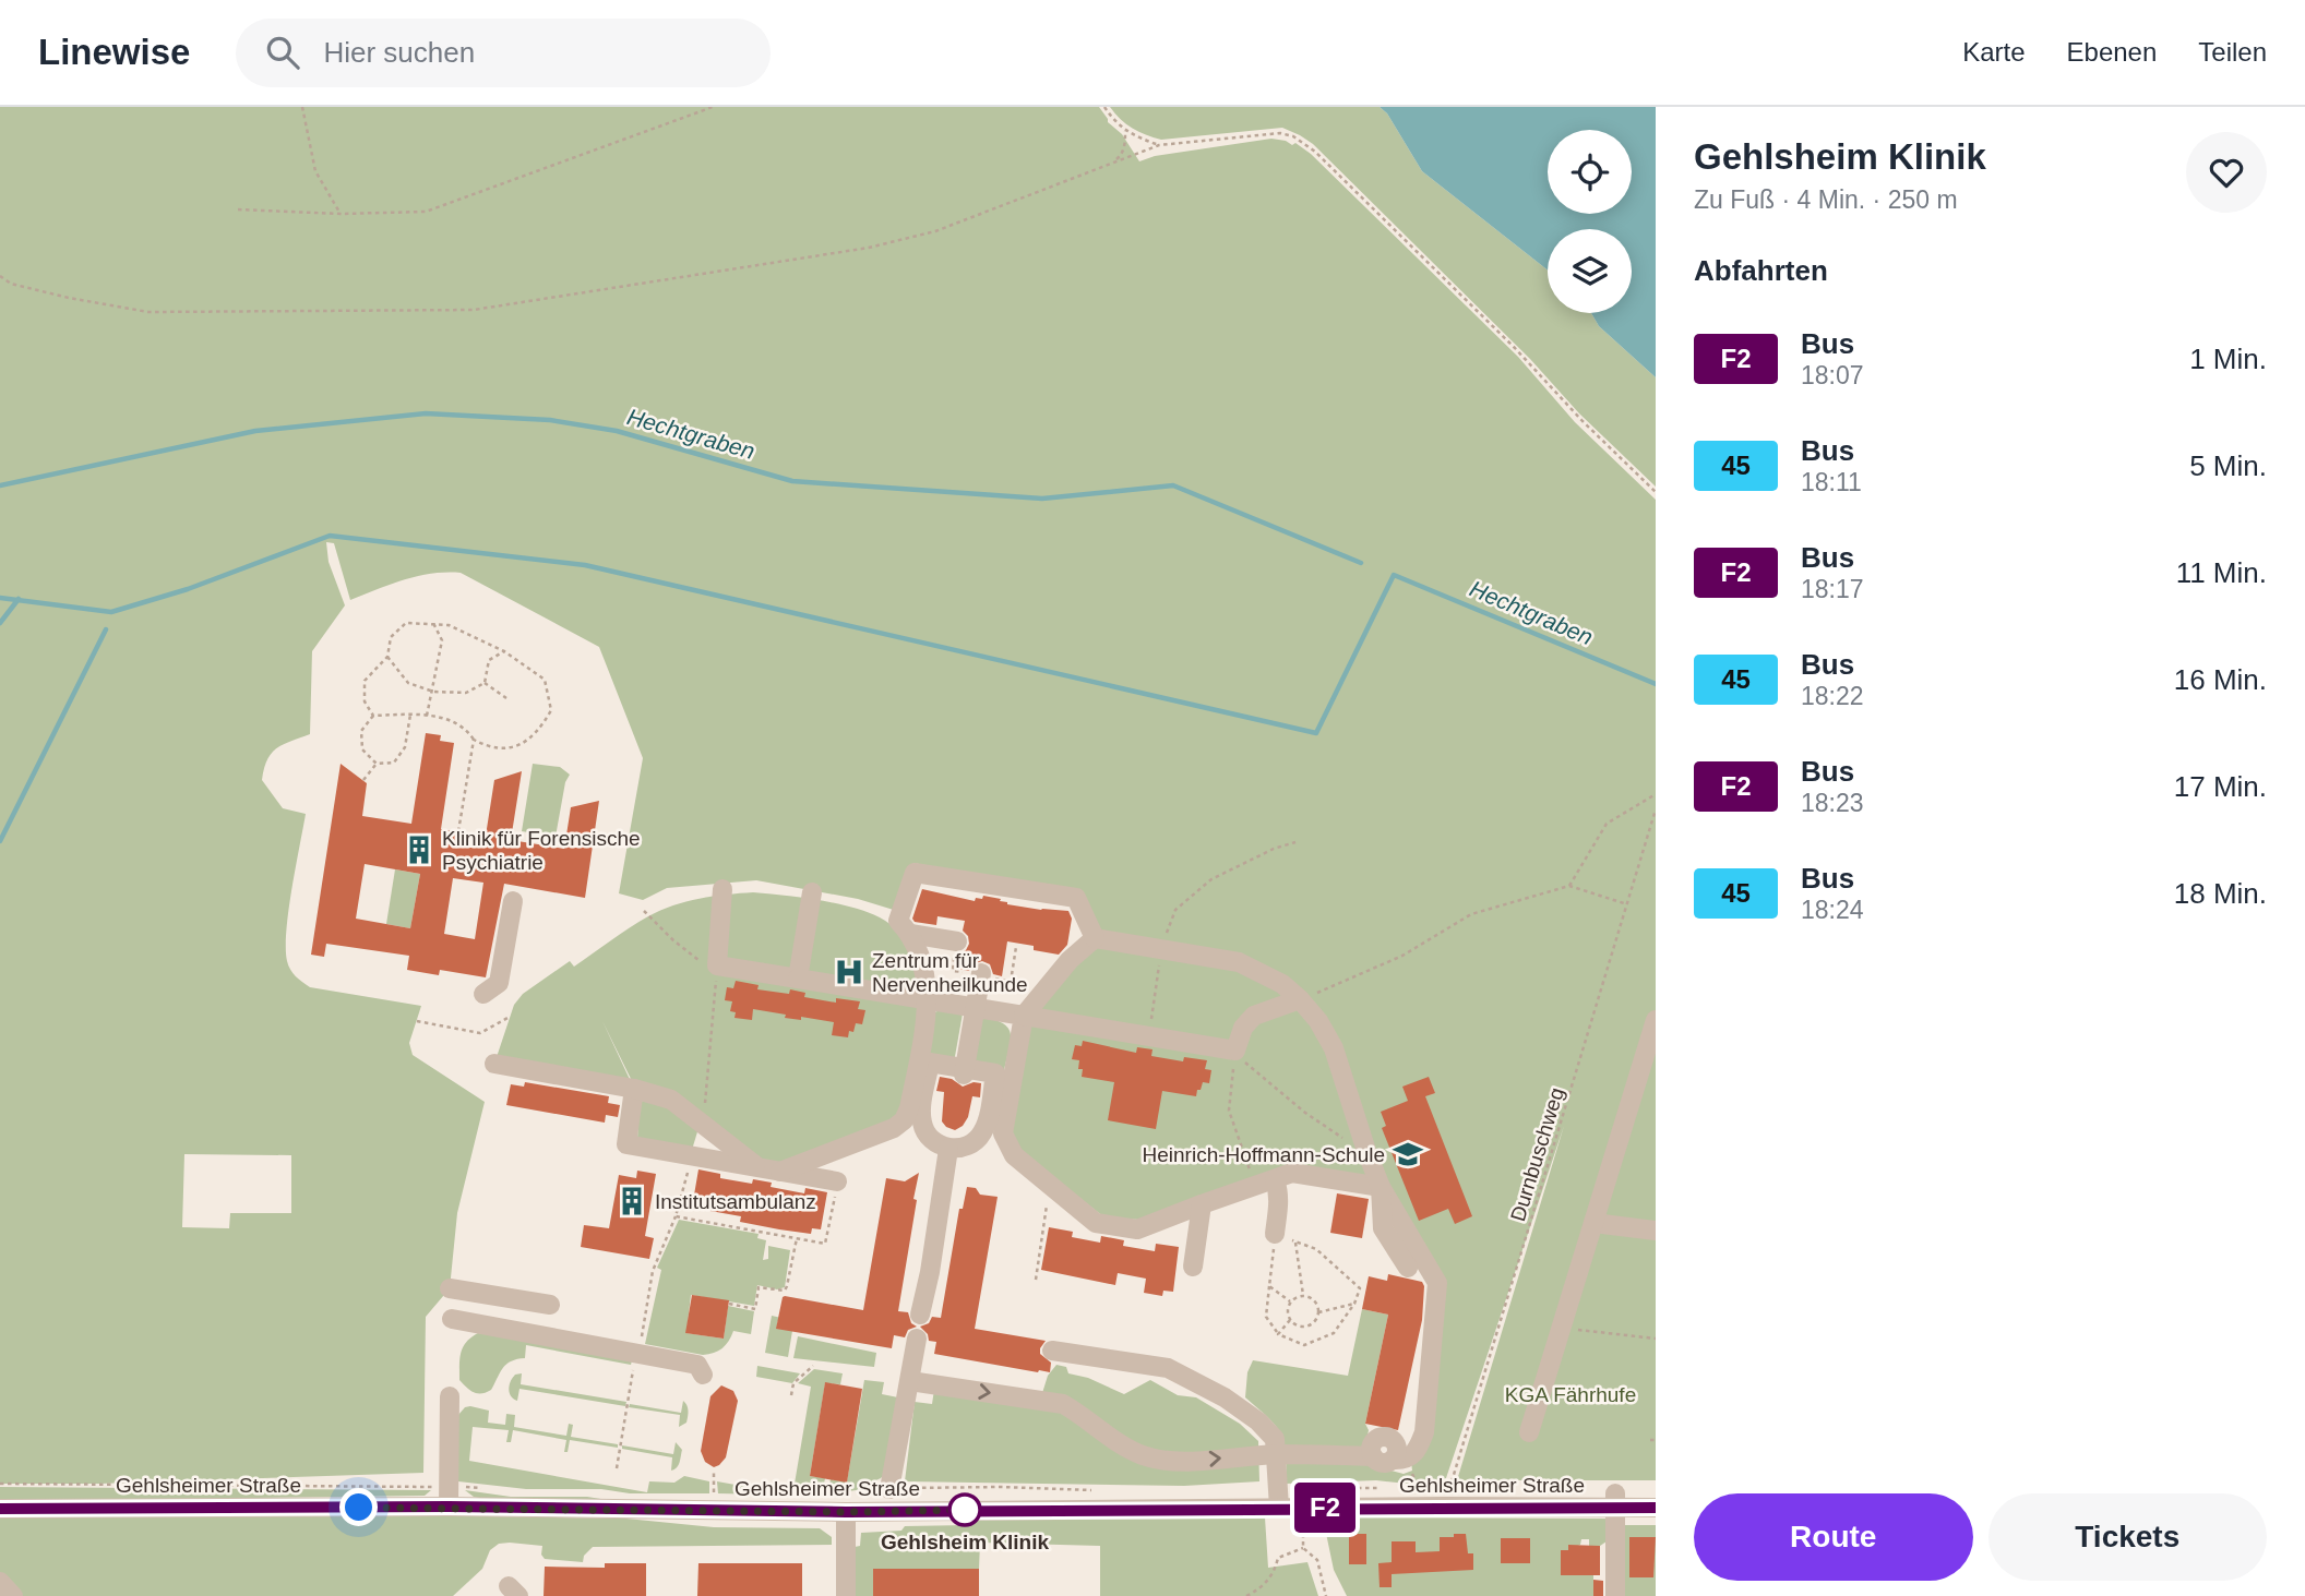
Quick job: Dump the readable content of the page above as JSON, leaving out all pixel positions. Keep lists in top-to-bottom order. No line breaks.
{"streets":{"street":["Gehlsheimer Straße"],"path":["Durnbuschweg"]},"crossings":[["Durnbuschweg","Gehlsheimer Straße"]],"water":["Hechtgraben"],"parks":["KGA Fährhufe"],"places":{"building":["Klinik für Forensische Psychiatrie","Institutsambulanz"],"hospital":["Zentrum für Nervenheilkunde"],"school or university":["Heinrich-Hoffmann-Schule"],"other":["Gehlsheim Klinik"]},"lines":["bus line F2"],"page":{"header":"Linewise","search":"Hier suchen","nav":["Karte","Ebenen","Teilen"],"on_map":"F2","heading":[["Gehlsheim Klinik","Zu Fuß · 4 Min. · 250 m"],"Abfahrten"],"list":[{"mark":"F2","name":"Bus","note":"18:07","value":"1 Min."},{"mark":"45","name":"Bus","note":"18:11","value":"5 Min."},{"mark":"F2","name":"Bus","note":"18:17","value":"11 Min."},{"mark":"45","name":"Bus","note":"18:22","value":"16 Min."},{"mark":"F2","name":"Bus","note":"18:23","value":"17 Min."},{"mark":"45","name":"Bus","note":"18:24","value":"18 Min."}],"buttons":["Route","Tickets"]}}
